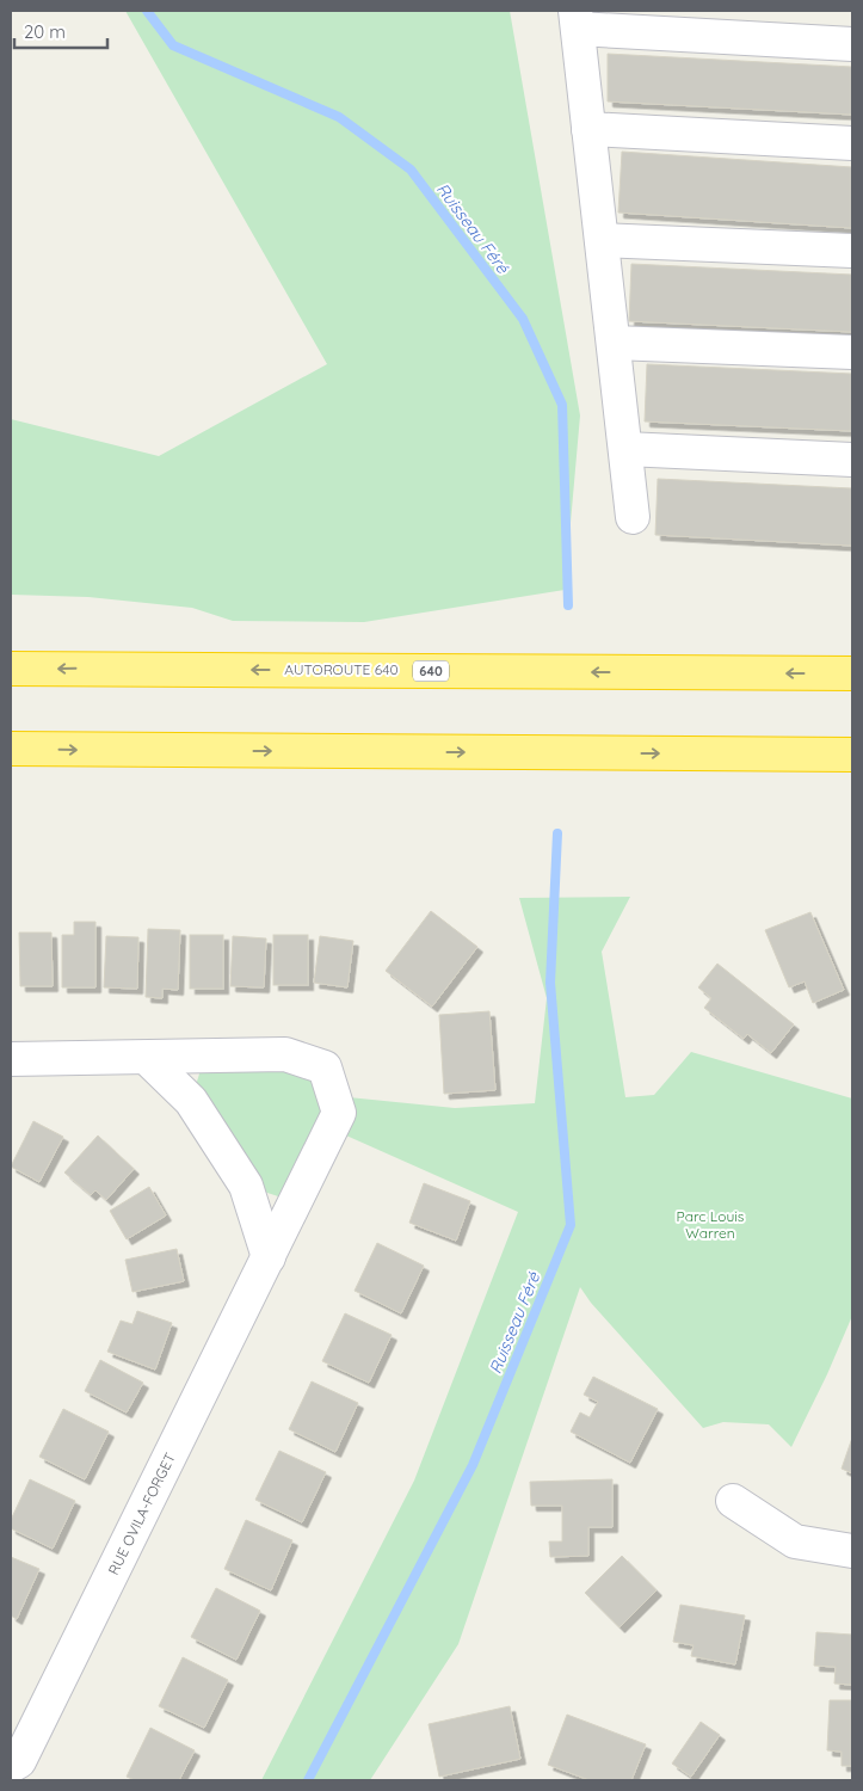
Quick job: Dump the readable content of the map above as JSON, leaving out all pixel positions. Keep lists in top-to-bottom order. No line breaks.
{"streets":{"highway":["AUTOROUTE 640","640"],"street":["RUE OVILA-FORGET"]},"water":["Ruisseau Féré"],"parks":["Parc Louis Warren"],"scale_bar":"20 m"}
